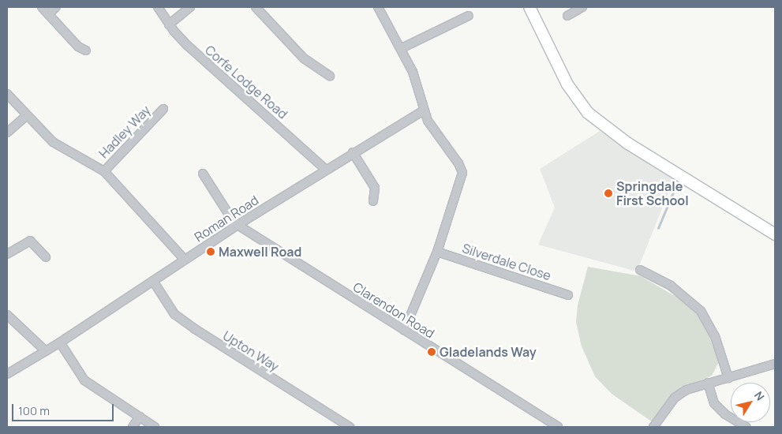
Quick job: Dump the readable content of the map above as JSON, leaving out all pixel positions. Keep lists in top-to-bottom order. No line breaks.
{"streets":{"street":["Corfe Lodge Road","Hadley Way","Roman Road","Silverdale Close","Clarendon Road","Upton Way"]},"crossings":[["Corfe Lodge Road","Roman Road"],["Roman Road","Clarendon Road"],["Roman Road","Upton Way"]],"places":["Springdale First School","Maxwell Road","Gladelands Way"],"scale_bar":"100 m","north":"top right"}
